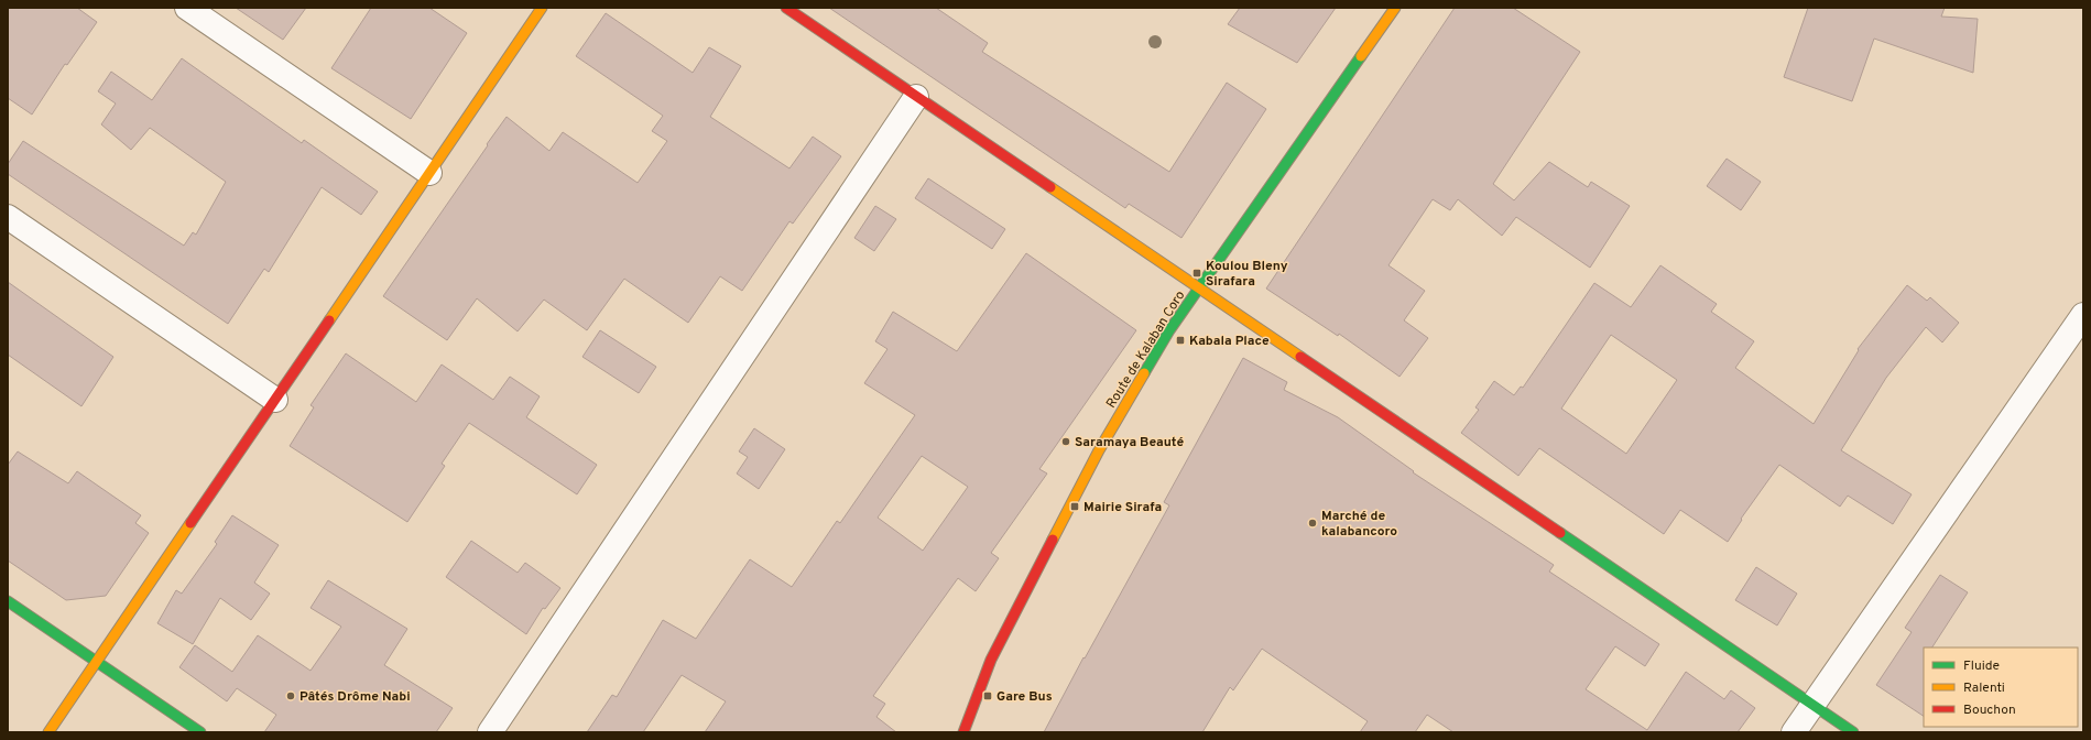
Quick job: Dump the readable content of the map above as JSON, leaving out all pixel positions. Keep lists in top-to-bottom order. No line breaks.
{"streets":{"street":["Route de Kalaban Coro"]},"places":{"transit":["Koulou Bleny Sirafara","Kabala Place","Mairie Sirafa","Gare Bus"],"other":["Saramaya Beauté","Marché de kalabancoro","Pâtés Drôme Nabi"]},"legend":["Fluide","Ralenti","Bouchon"]}
